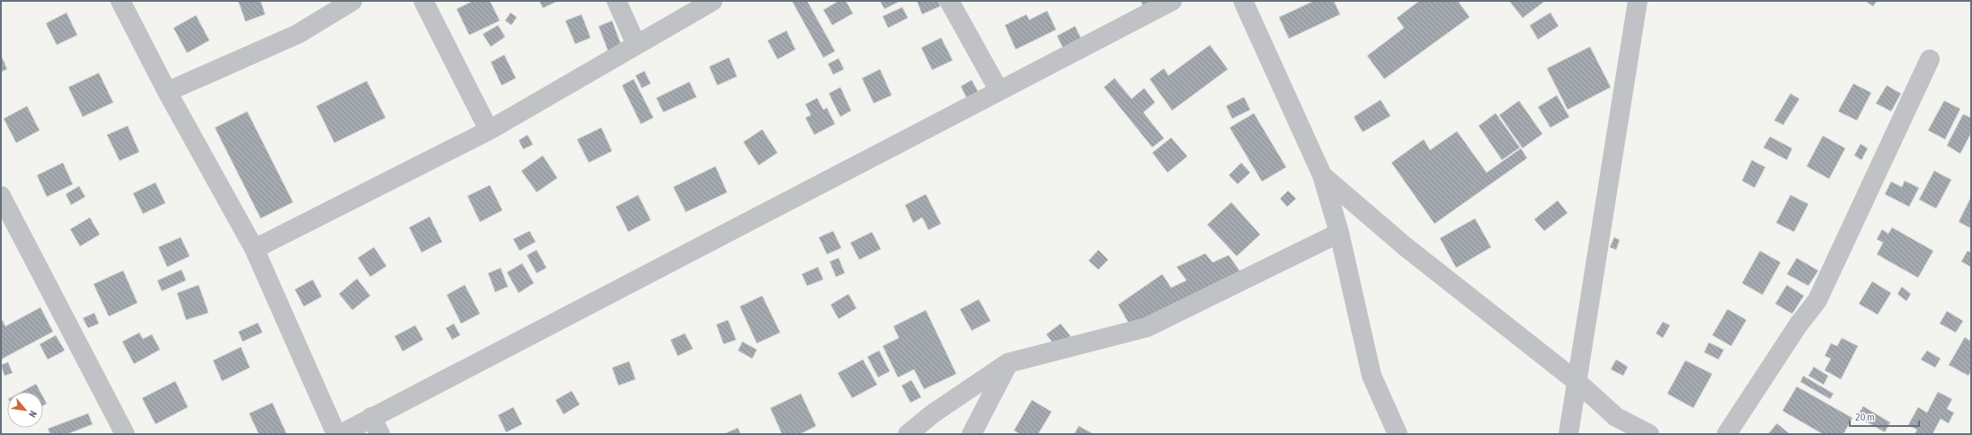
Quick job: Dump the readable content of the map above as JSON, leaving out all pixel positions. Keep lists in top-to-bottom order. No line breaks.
{"scale_bar":"20 m","north":"bottom right"}
